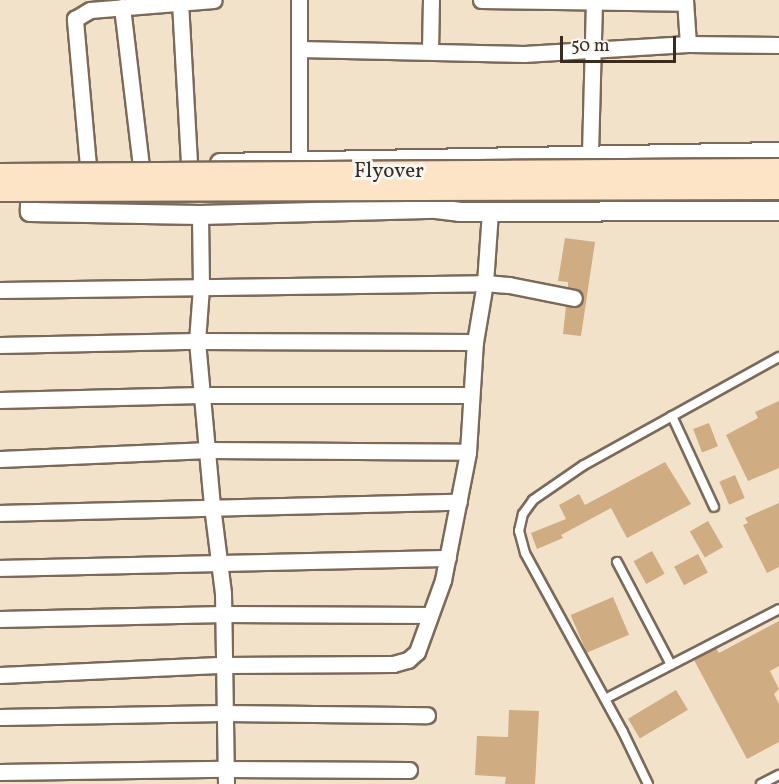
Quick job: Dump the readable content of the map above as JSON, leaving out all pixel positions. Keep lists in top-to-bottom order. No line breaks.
{"streets":{"main road":["Flyover"]},"scale_bar":"50 m"}
